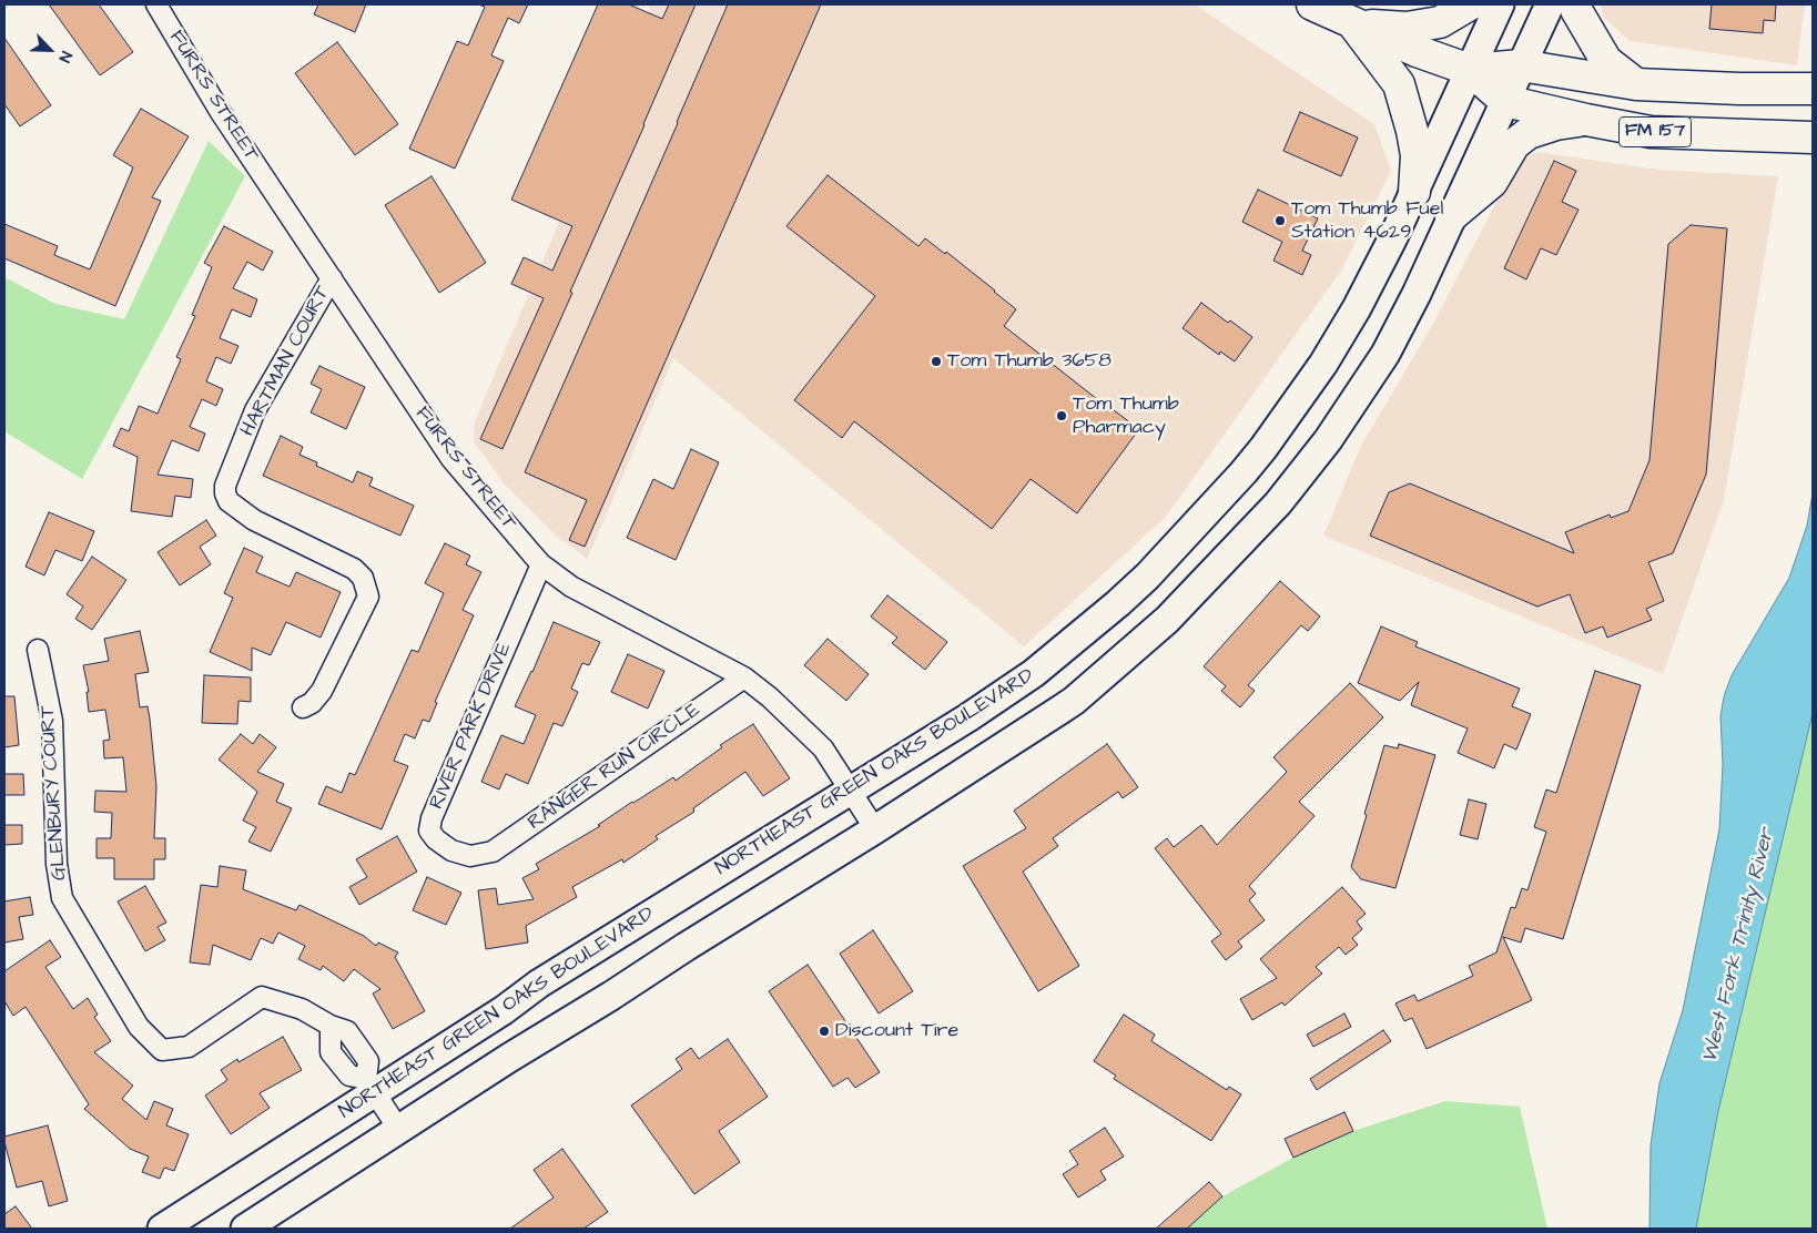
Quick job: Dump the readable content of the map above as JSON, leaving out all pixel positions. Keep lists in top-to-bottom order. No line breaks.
{"streets":{"main road":["FM 157","NORTHEAST GREEN OAKS BOULEVARD"],"street":["FURRS STREET","HARTMAN COURT","RIVER PARK DRIVE","RANGER RUN CIRCLE","GLENBURY COURT"]},"crossings":[["FURRS STREET","HARTMAN COURT"],["FURRS STREET","RIVER PARK DRIVE"],["FURRS STREET","RANGER RUN CIRCLE"],["FURRS STREET","NORTHEAST GREEN OAKS BOULEVARD"],["FM 157","NORTHEAST GREEN OAKS BOULEVARD"],["RIVER PARK DRIVE","RANGER RUN CIRCLE"],["NORTHEAST GREEN OAKS BOULEVARD","GLENBURY COURT"]],"water":["West Fork Trinity River"],"places":["Tom Thumb Fuel Station 4629","Tom Thumb 3658","Tom Thumb Pharmacy","Discount Tire"],"north":"bottom right"}
